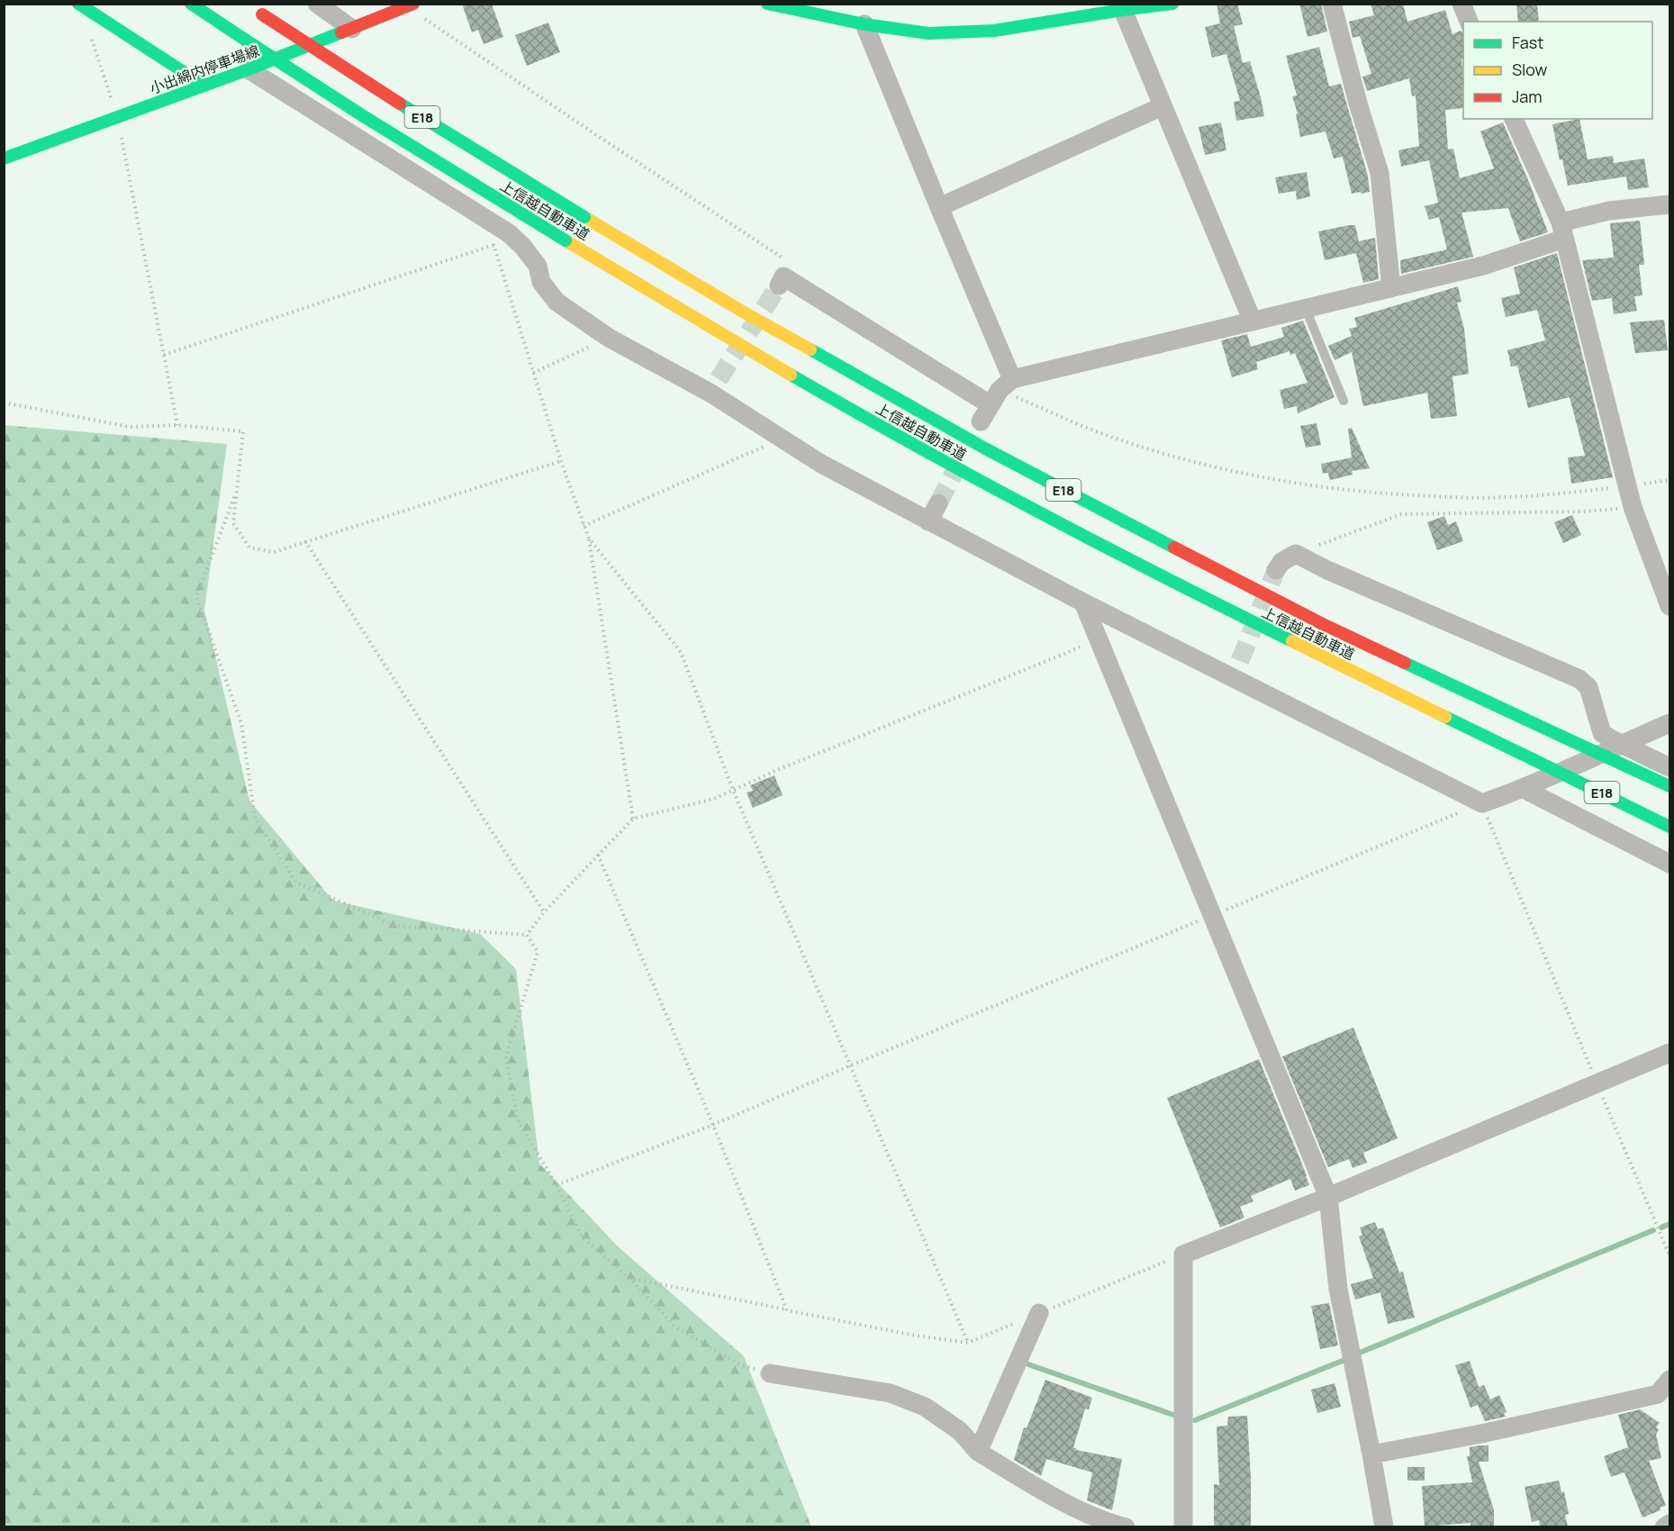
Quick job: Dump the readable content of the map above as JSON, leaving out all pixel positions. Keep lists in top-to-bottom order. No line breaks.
{"streets":{"main road":["小出綿内停車場線","E18","上信越自動車道"]},"legend":["Fast","Slow","Jam"]}
